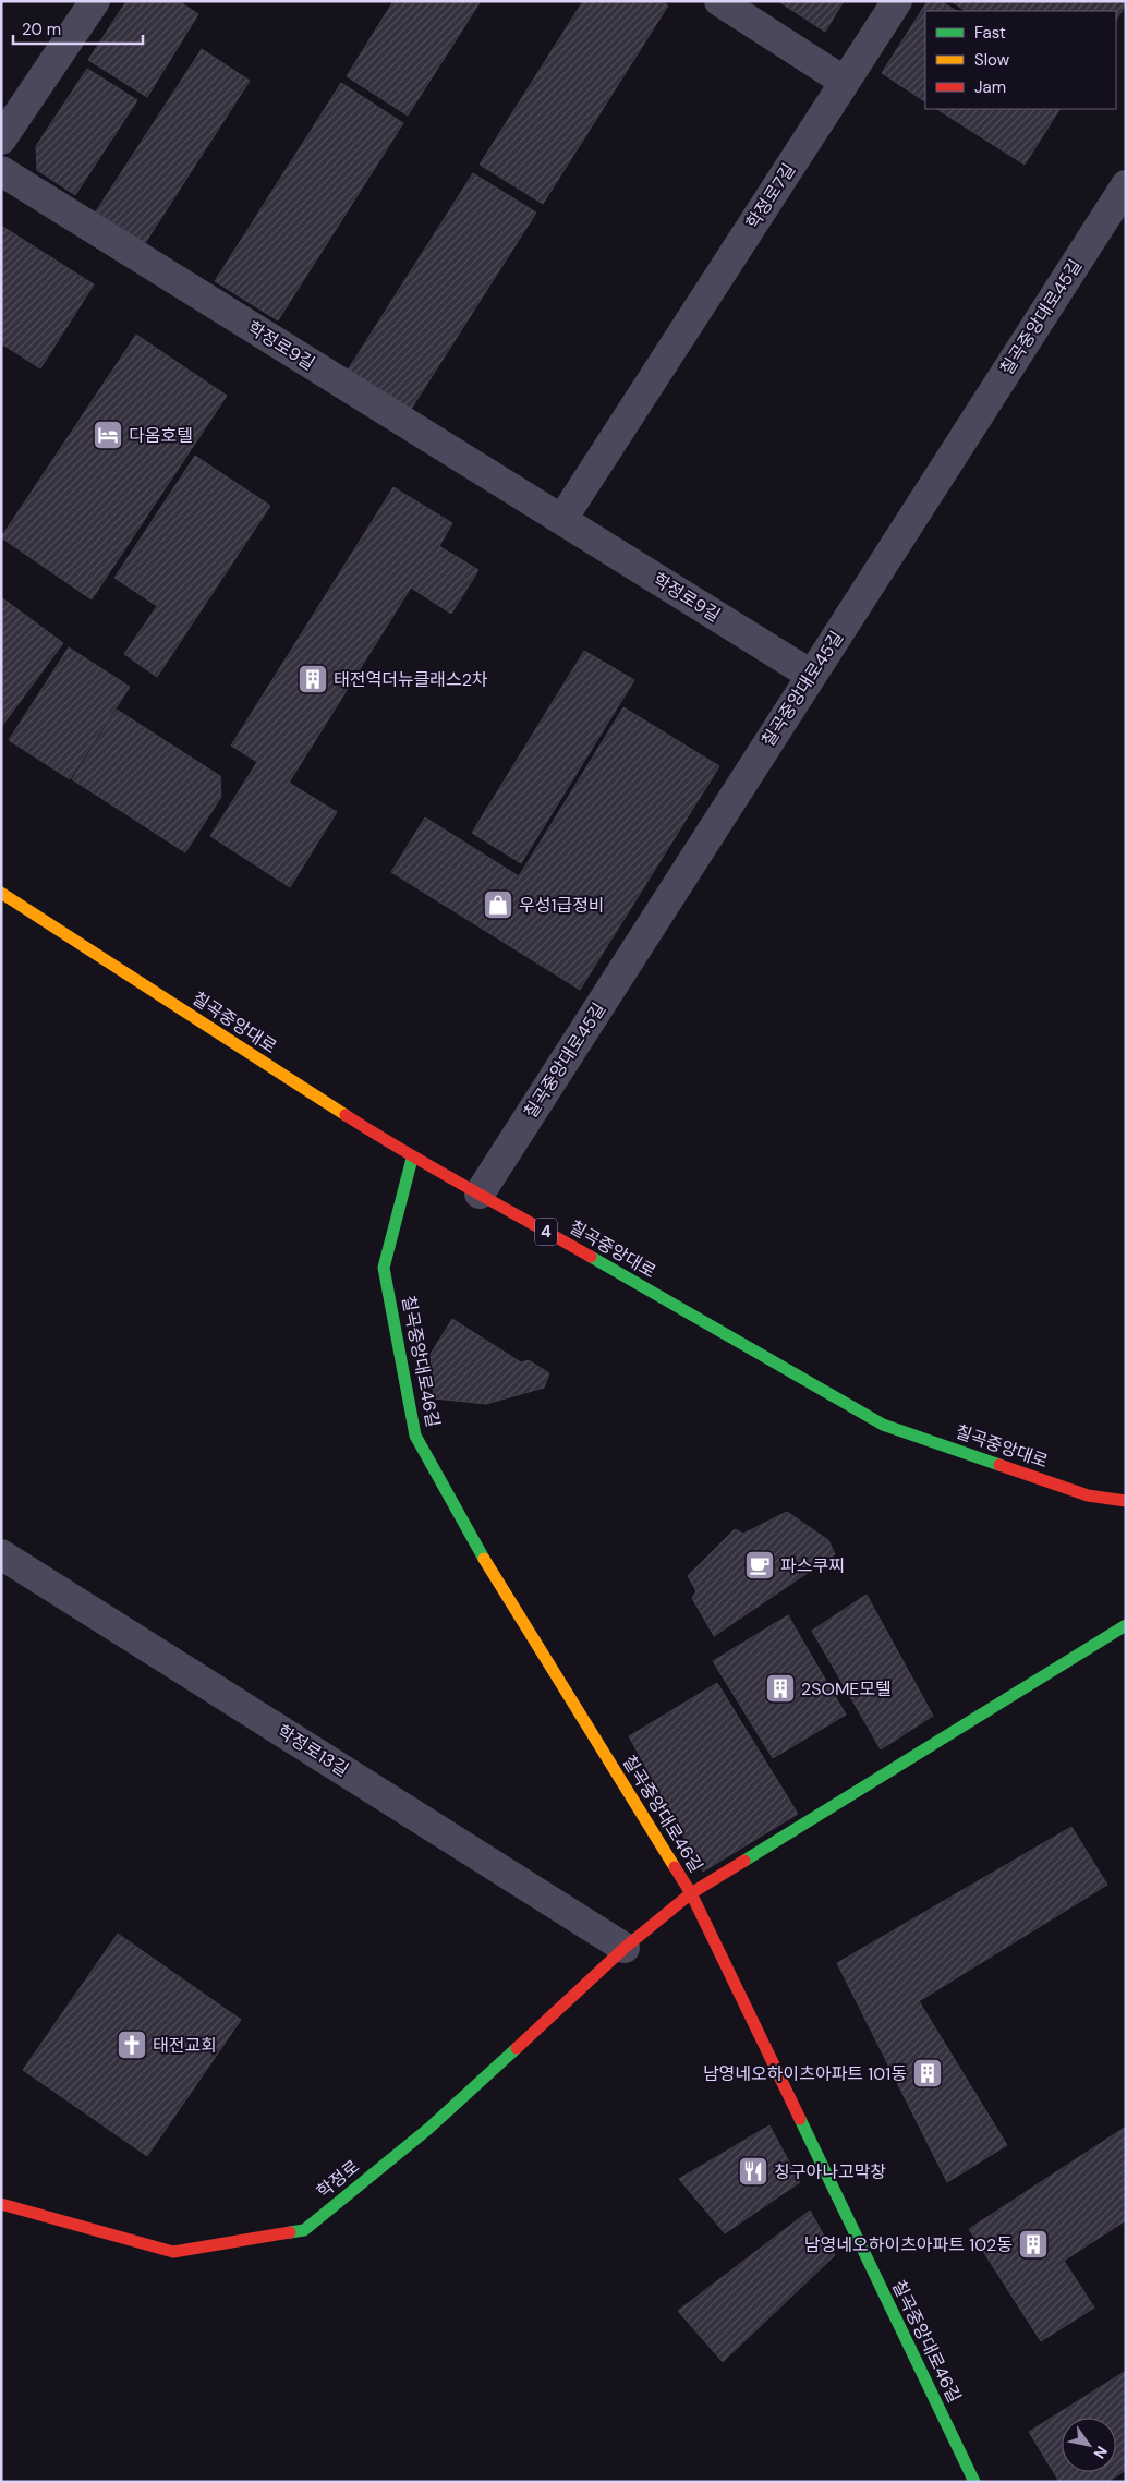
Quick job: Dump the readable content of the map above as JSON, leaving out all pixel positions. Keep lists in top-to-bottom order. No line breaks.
{"streets":{"street":["학정로7길","칠곡중앙대로45길","학정로9길","칠곡중앙대로","4","칠곡중앙대로46길","학정로13길","학정로"]},"crossings":[["학정로7길","학정로9길"],["칠곡중앙대로45길","학정로9길"],["칠곡중앙대로45길","칠곡중앙대로"],["칠곡중앙대로","칠곡중앙대로46길"],["칠곡중앙대로46길","학정로"],["학정로13길","학정로"]],"places":{"hotel":["다옴호텔"],"building":["태전역더뉴클래스2차","2SOME모텔","남영네오하이츠아파트 101동","남영네오하이츠아파트 102동"],"shop":["우성1급정비"],"cafe":["파스쿠찌"],"church":["태전교회"],"restaurant":["칭구아나고막창"]},"legend":["Fast","Slow","Jam"],"scale_bar":"20 m","north":"bottom right"}
